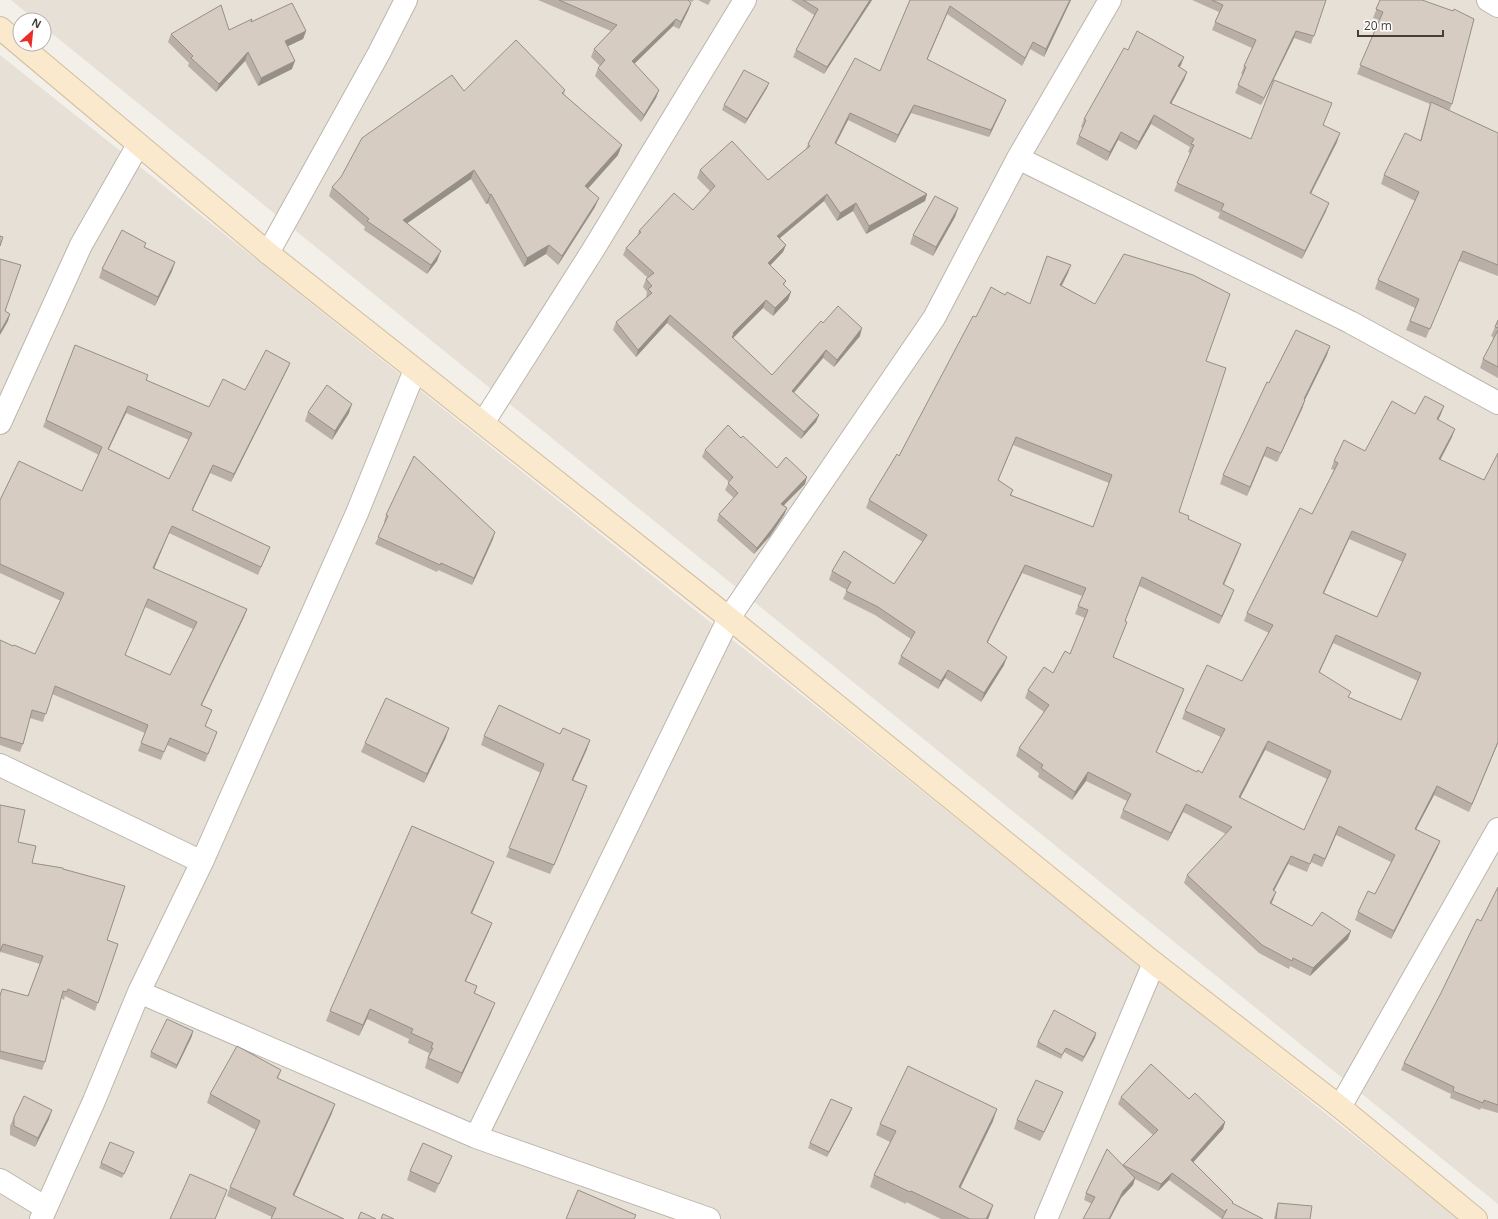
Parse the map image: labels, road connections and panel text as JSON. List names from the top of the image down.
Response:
{
  "scale_bar": "20 m",
  "north": "top right"
}
